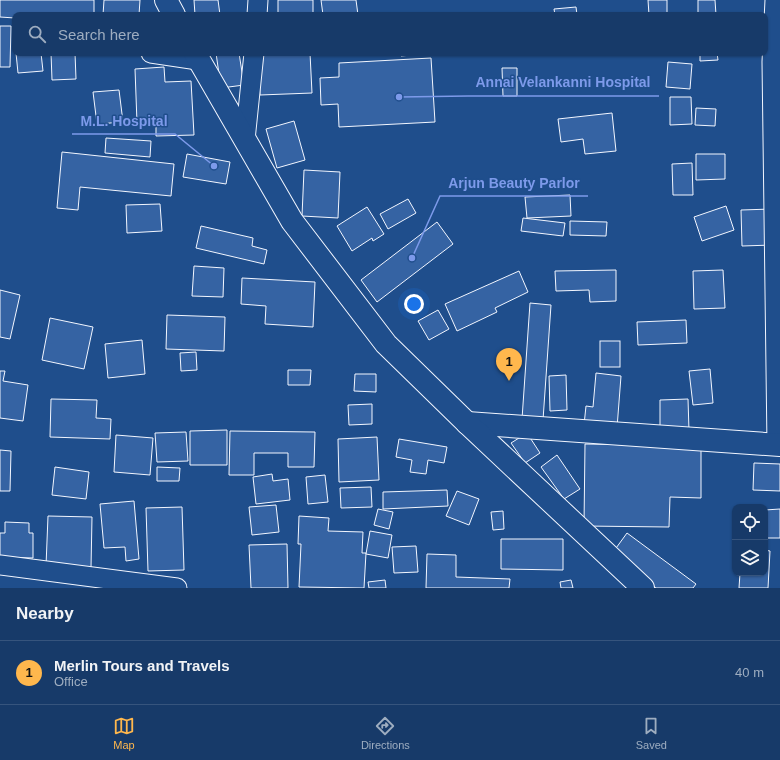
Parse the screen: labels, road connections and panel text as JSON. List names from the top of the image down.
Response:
{
  "places": ["Annai Velankanni Hospital", "M.L. Hospital", "Arjun Beauty Parlor"],
  "page": {
    "search": "Search here",
    "pins": "1",
    "heading": "Nearby",
    "list": [
      {
        "mark": "1",
        "name": "Merlin Tours and Travels",
        "note": "Office",
        "value": "40 m"
      }
    ],
    "nav": ["Map", "Directions", "Saved"]
  }
}
